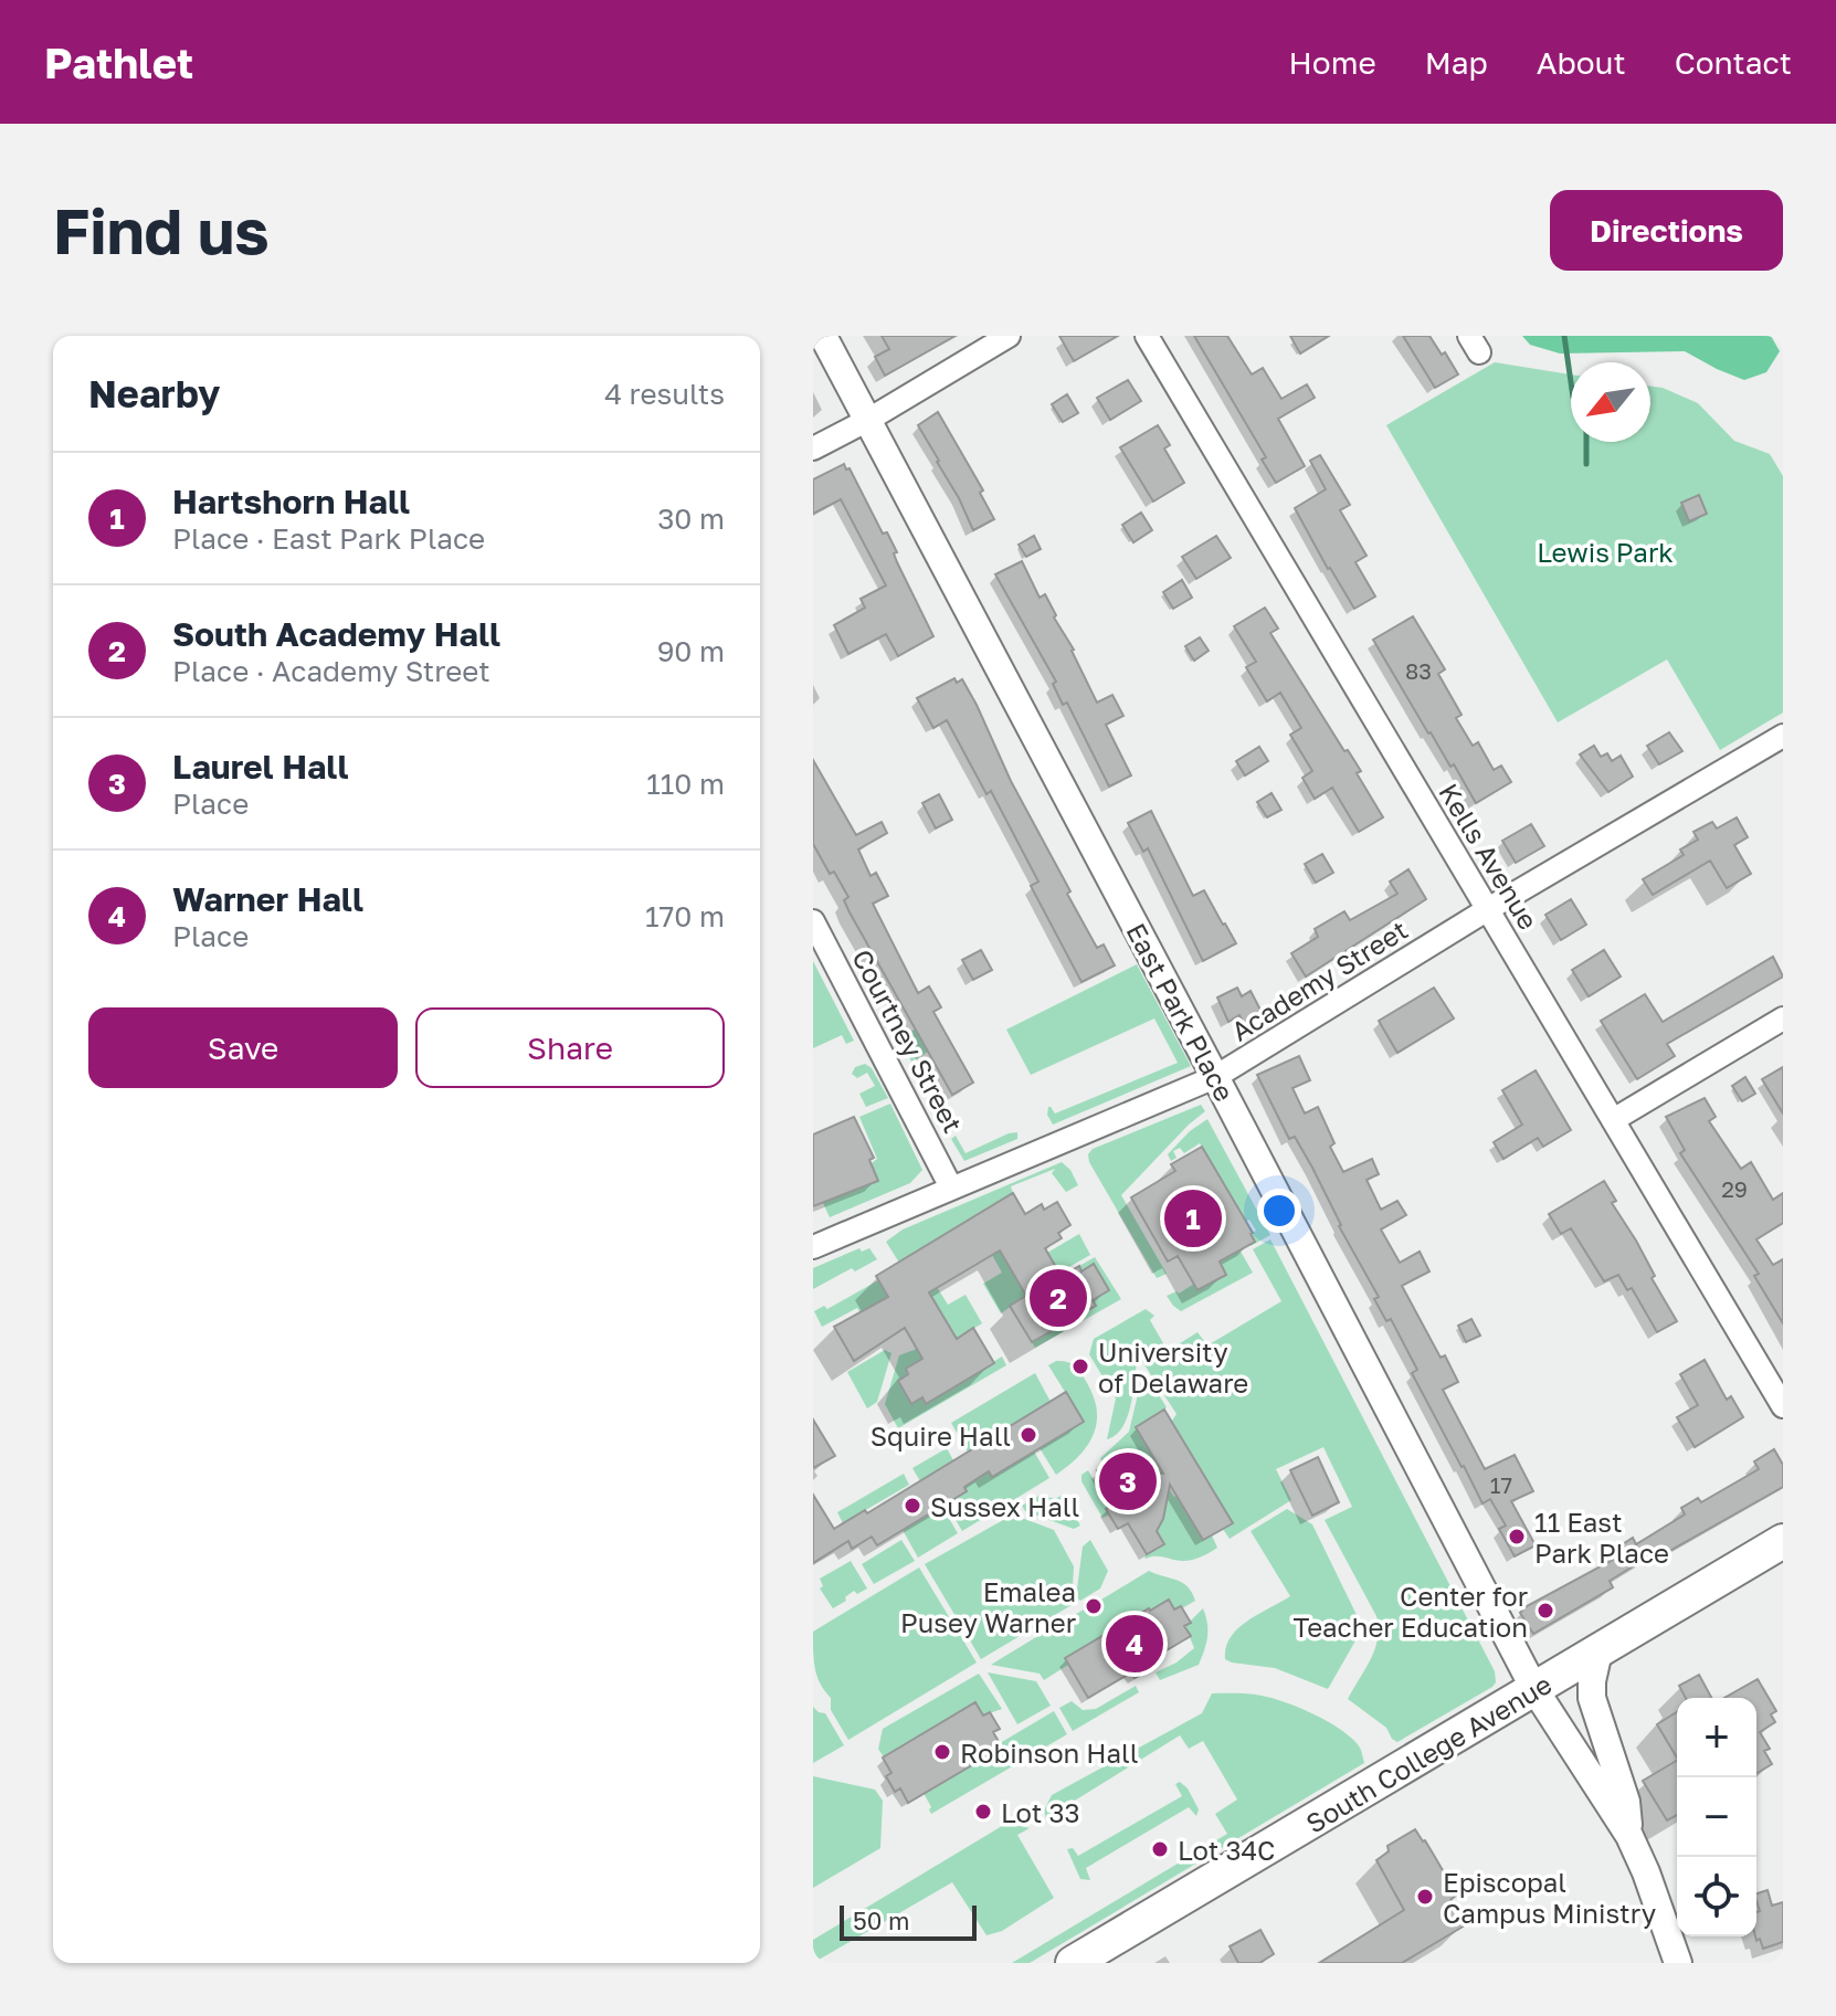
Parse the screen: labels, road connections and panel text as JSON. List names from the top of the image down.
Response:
{
  "streets": {
    "main road": ["South College Avenue"],
    "street": [
      "Kells Avenue",
      "Academy Street",
      "East Park Place",
      "Courtney Street"
    ]
  },
  "crossings": [
    ["Kells Avenue", "Academy Street"],
    ["Academy Street", "East Park Place"],
    ["Academy Street", "Courtney Street"],
    ["East Park Place", "South College Avenue"]
  ],
  "parks": ["Lewis Park"],
  "places": [
    "University of Delaware",
    "Squire Hall",
    "Sussex Hall",
    "11 East Park Place",
    "Emalea Pusey Warner",
    "Center for Teacher Education",
    "Robinson Hall",
    "Lot 33",
    "Lot 34C",
    "Episcopal Campus Ministry"
  ],
  "house_numbers": ["83", "29", "17"],
  "scale_bar": "50 m",
  "north": "bottom left",
  "page": {
    "header": "Pathlet",
    "nav": [
      "Home",
      "Map",
      "About",
      "Contact"
    ],
    "buttons": [
      "Directions",
      ["Save", "Share"]
    ],
    "title": "Find us",
    "heading": ["Nearby", "4 results"],
    "list": [
      {
        "mark": "1",
        "name": "Hartshorn Hall",
        "note": "Place · East Park Place",
        "value": "30 m"
      },
      {
        "mark": "2",
        "name": "South Academy Hall",
        "note": "Place · Academy Street",
        "value": "90 m"
      },
      {
        "mark": "3",
        "name": "Laurel Hall",
        "note": "Place",
        "value": "110 m"
      },
      {
        "mark": "4",
        "name": "Warner Hall",
        "note": "Place",
        "value": "170 m"
      }
    ],
    "pins": [
      "1",
      "2",
      "3",
      "4"
    ],
    "map_buttons": ["+", "−"],
    "scale": "50 m"
  }
}
